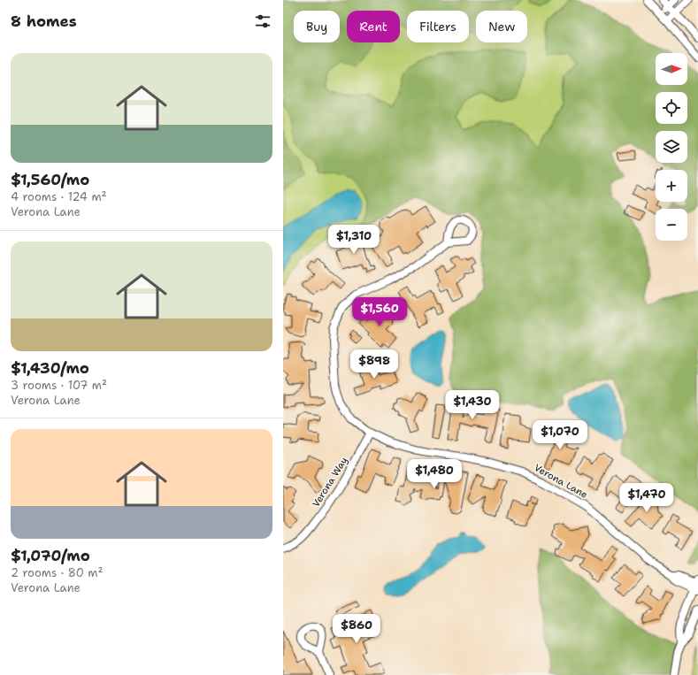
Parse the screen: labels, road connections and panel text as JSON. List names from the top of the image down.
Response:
{
  "streets": {
    "street": ["Verona Lane", "Verona Way"]
  },
  "crossings": [
    ["Verona Lane", "Verona Way"]
  ],
  "north": "right",
  "page": {
    "heading": "8 homes",
    "chip": [
      "Buy",
      "Rent",
      "Filters",
      "New"
    ],
    "list": [
      {
        "name": "$1,560/mo",
        "note": "4 rooms · 124 m² · Verona Lane"
      },
      {
        "name": "$1,430/mo",
        "note": "3 rooms · 107 m² · Verona Lane"
      },
      {
        "name": "$1,070/mo",
        "note": "2 rooms · 80 m² · Verona Lane"
      }
    ],
    "map_buttons": ["+", "−"],
    "price": [
      "$1,310",
      "$1,560",
      "$898",
      "$1,430",
      "$1,070",
      "$1,480",
      "$1,470",
      "$860"
    ]
  }
}
